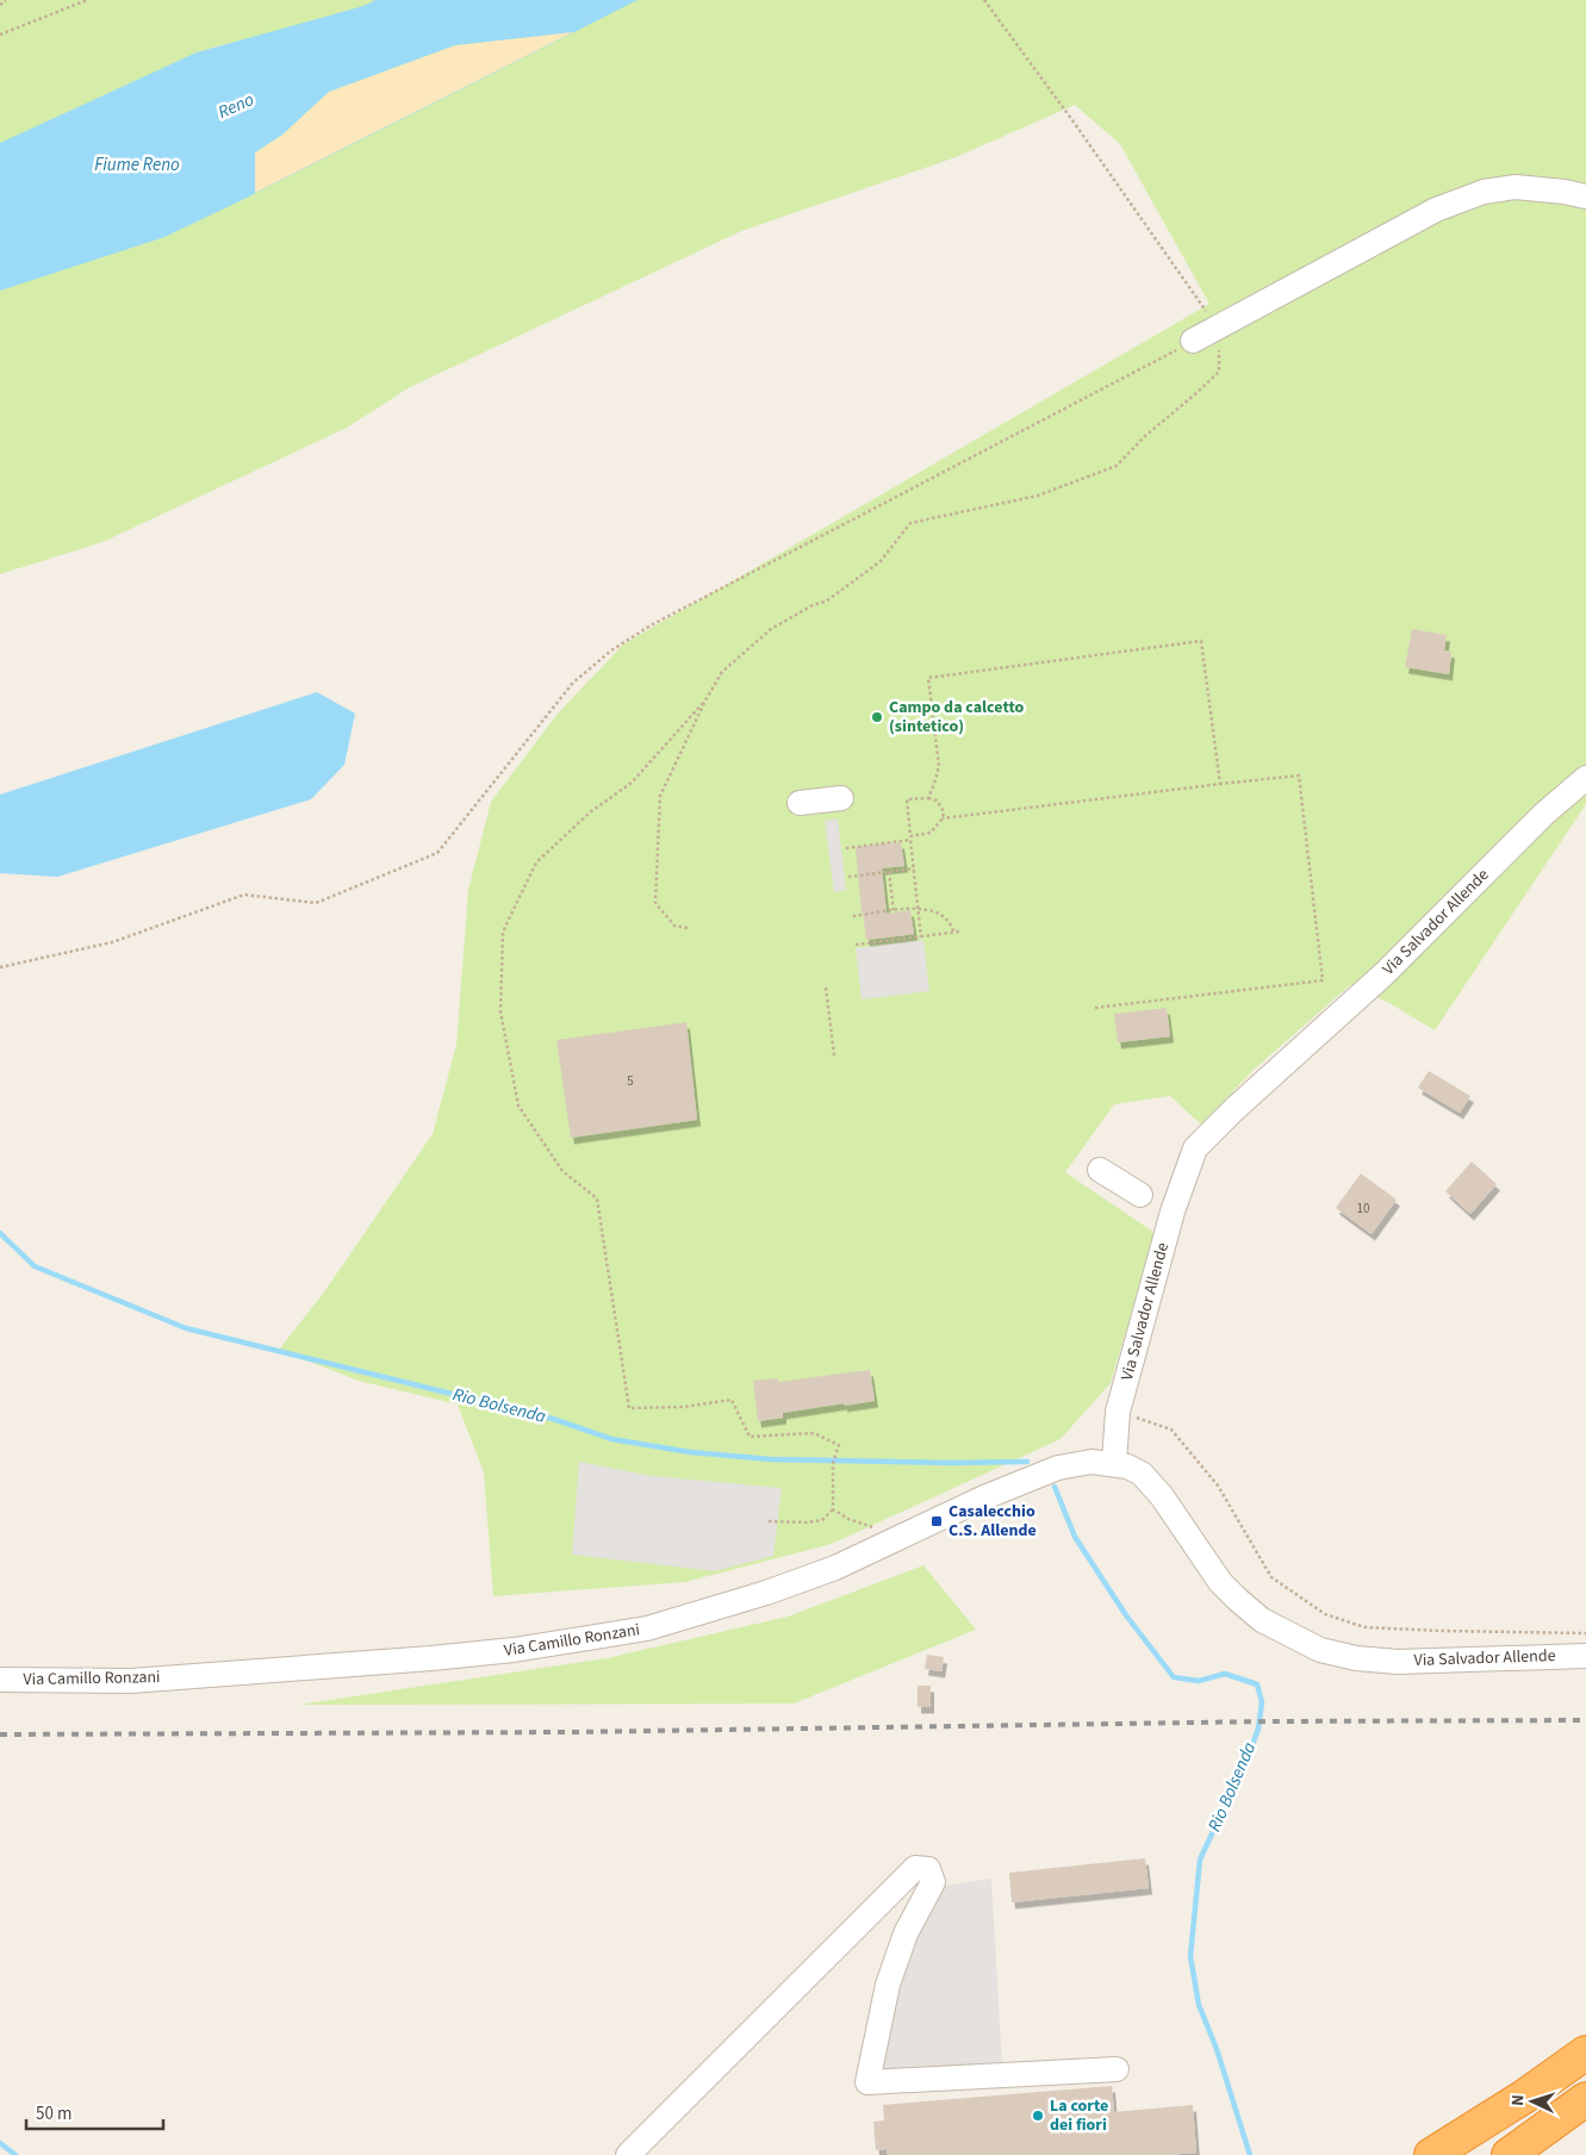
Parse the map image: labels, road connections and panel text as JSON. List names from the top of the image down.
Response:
{
  "streets": {
    "street": ["Via Salvador Allende", "Via Camillo Ronzani"]
  },
  "crossings": [
    ["Via Salvador Allende", "Via Camillo Ronzani"]
  ],
  "water": ["Reno", "Fiume Reno", "Rio Bolsenda"],
  "places": {
    "other": ["Campo da calcetto (sintetico)", "La corte dei fiori"],
    "transit": ["Casalecchio C.S. Allende"]
  },
  "house_numbers": ["5", "10"],
  "scale_bar": "50 m",
  "north": "left"
}
